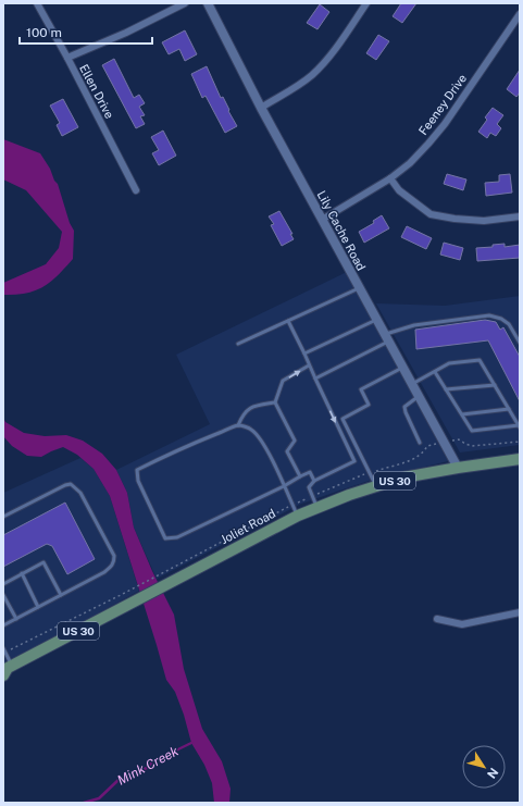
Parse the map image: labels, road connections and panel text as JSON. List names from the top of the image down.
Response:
{
  "streets": {
    "main road": ["US 30", "Joliet Road"],
    "street": ["Ellen Drive", "Feeney Drive", "Lily Cache Road"]
  },
  "crossings": [
    ["Feeney Drive", "Lily Cache Road"],
    ["Lily Cache Road", "Joliet Road"]
  ],
  "water": ["Mink Creek"],
  "scale_bar": "100 m",
  "north": "bottom right"
}
